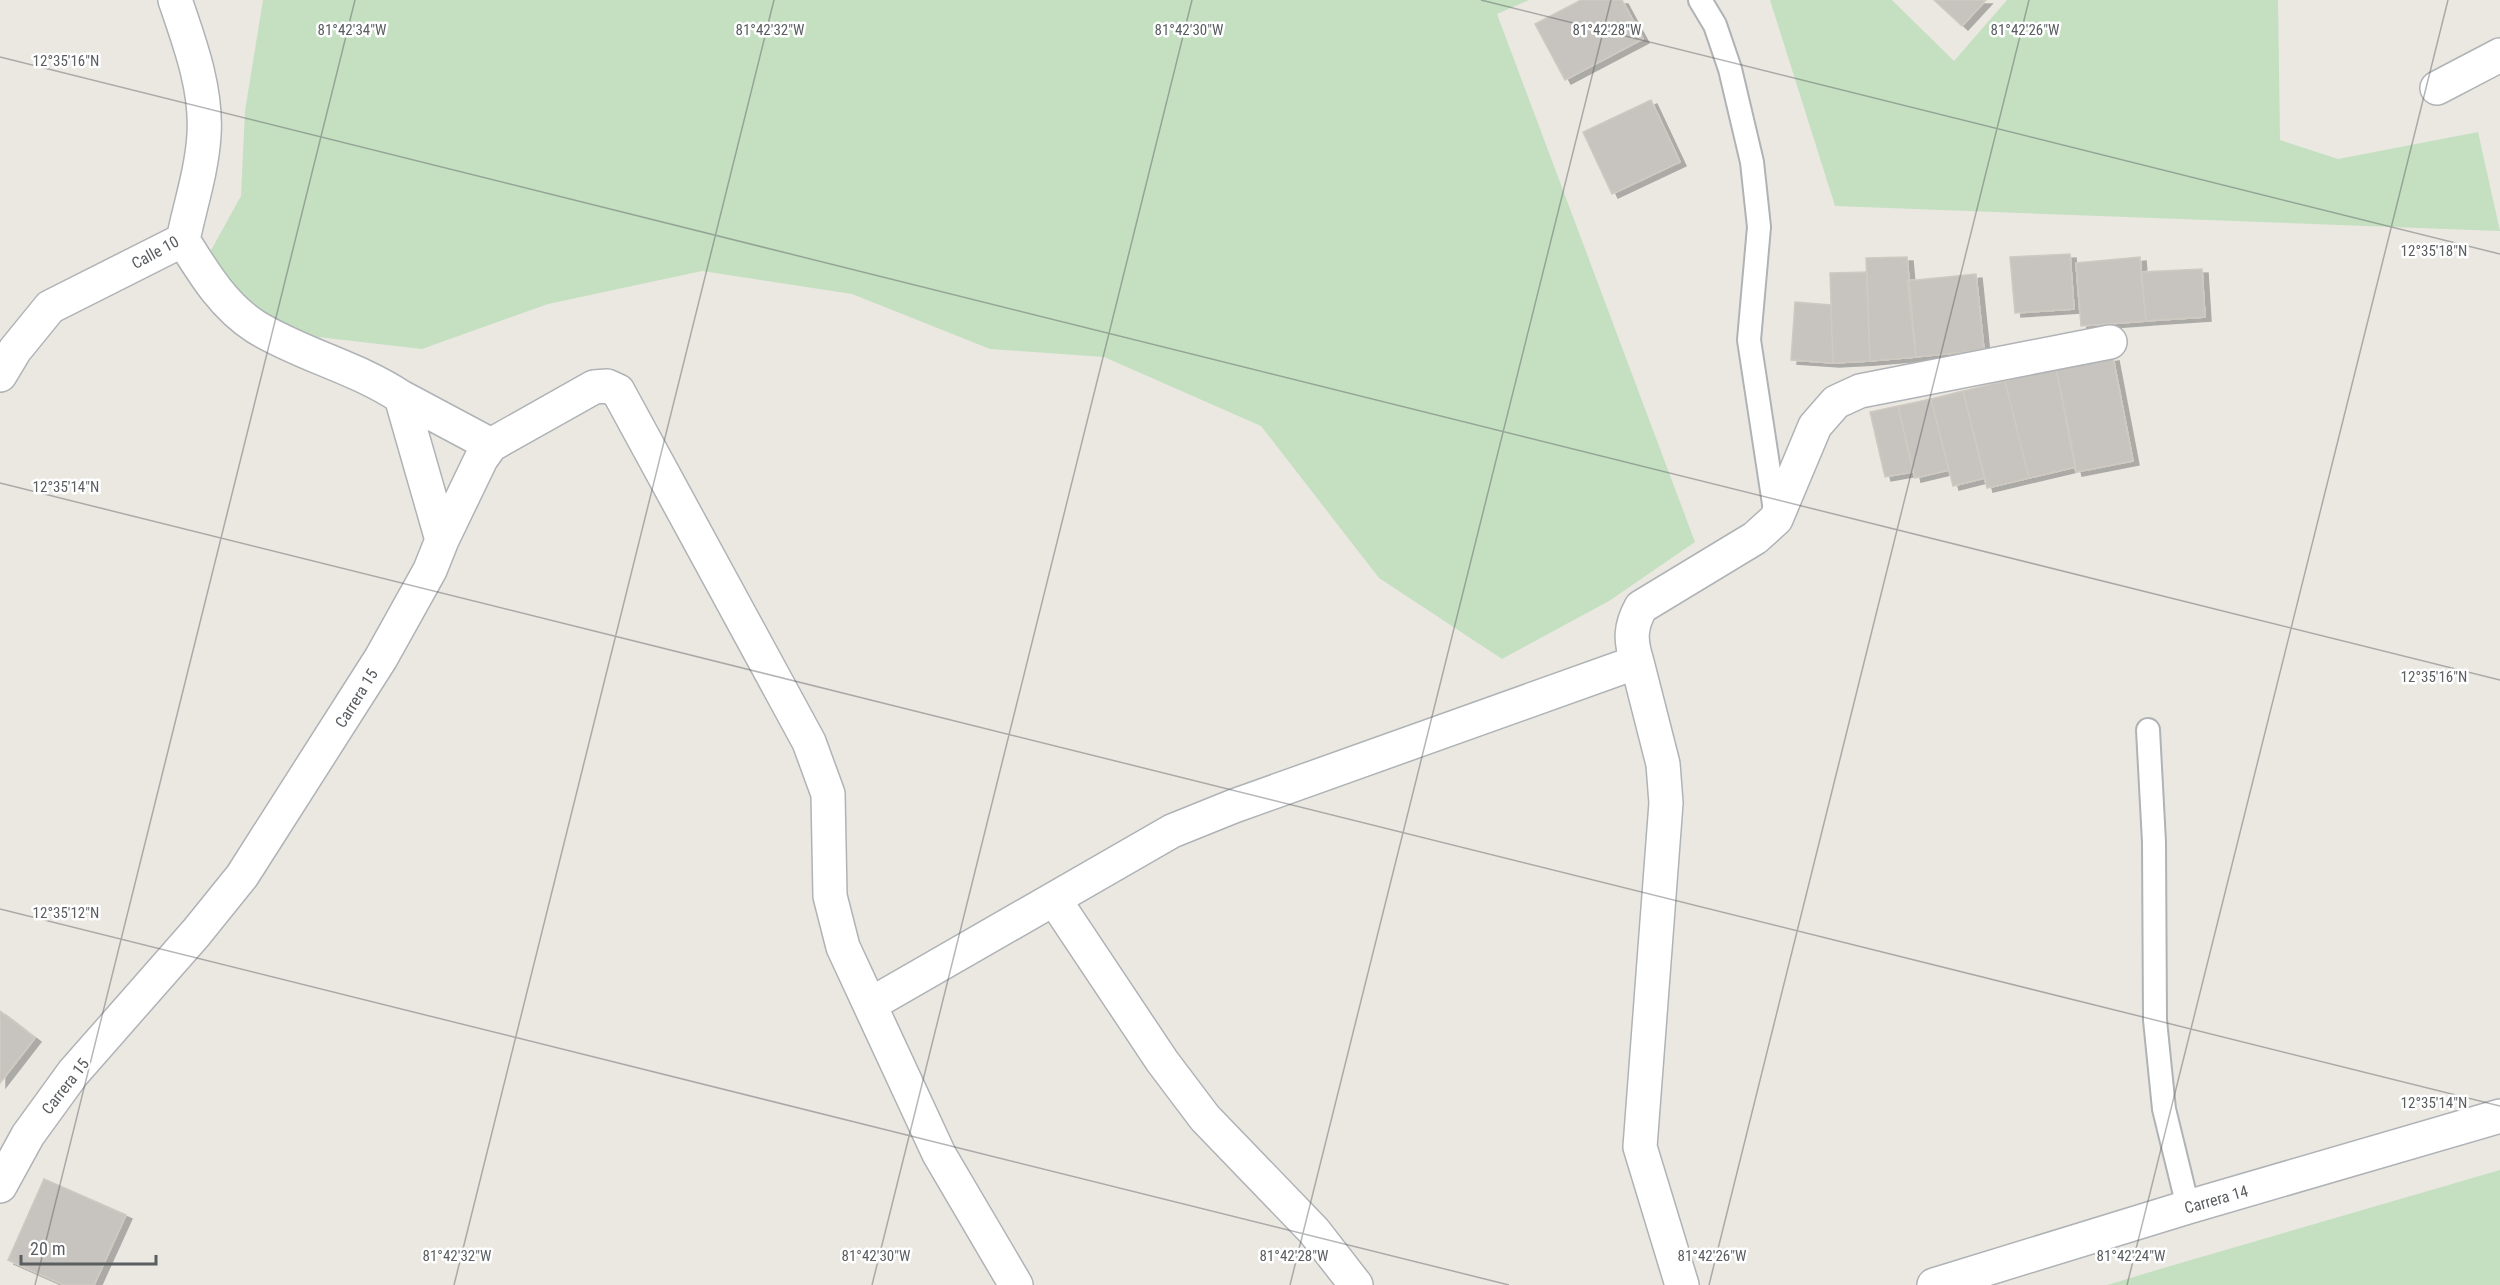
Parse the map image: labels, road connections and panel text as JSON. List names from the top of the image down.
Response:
{
  "streets": {
    "street": ["Calle 10", "Carrera 15", "Carrera 14"]
  },
  "scale_bar": "20 m",
  "coordinates": [
    "81°42'34\"W",
    "81°42'32\"W",
    "81°42'30\"W",
    "81°42'28\"W",
    "81°42'26\"W",
    "12°35'16\"N",
    "12°35'18\"N",
    "12°35'14\"N",
    "12°35'12\"N",
    "81°42'24\"W"
  ]
}
